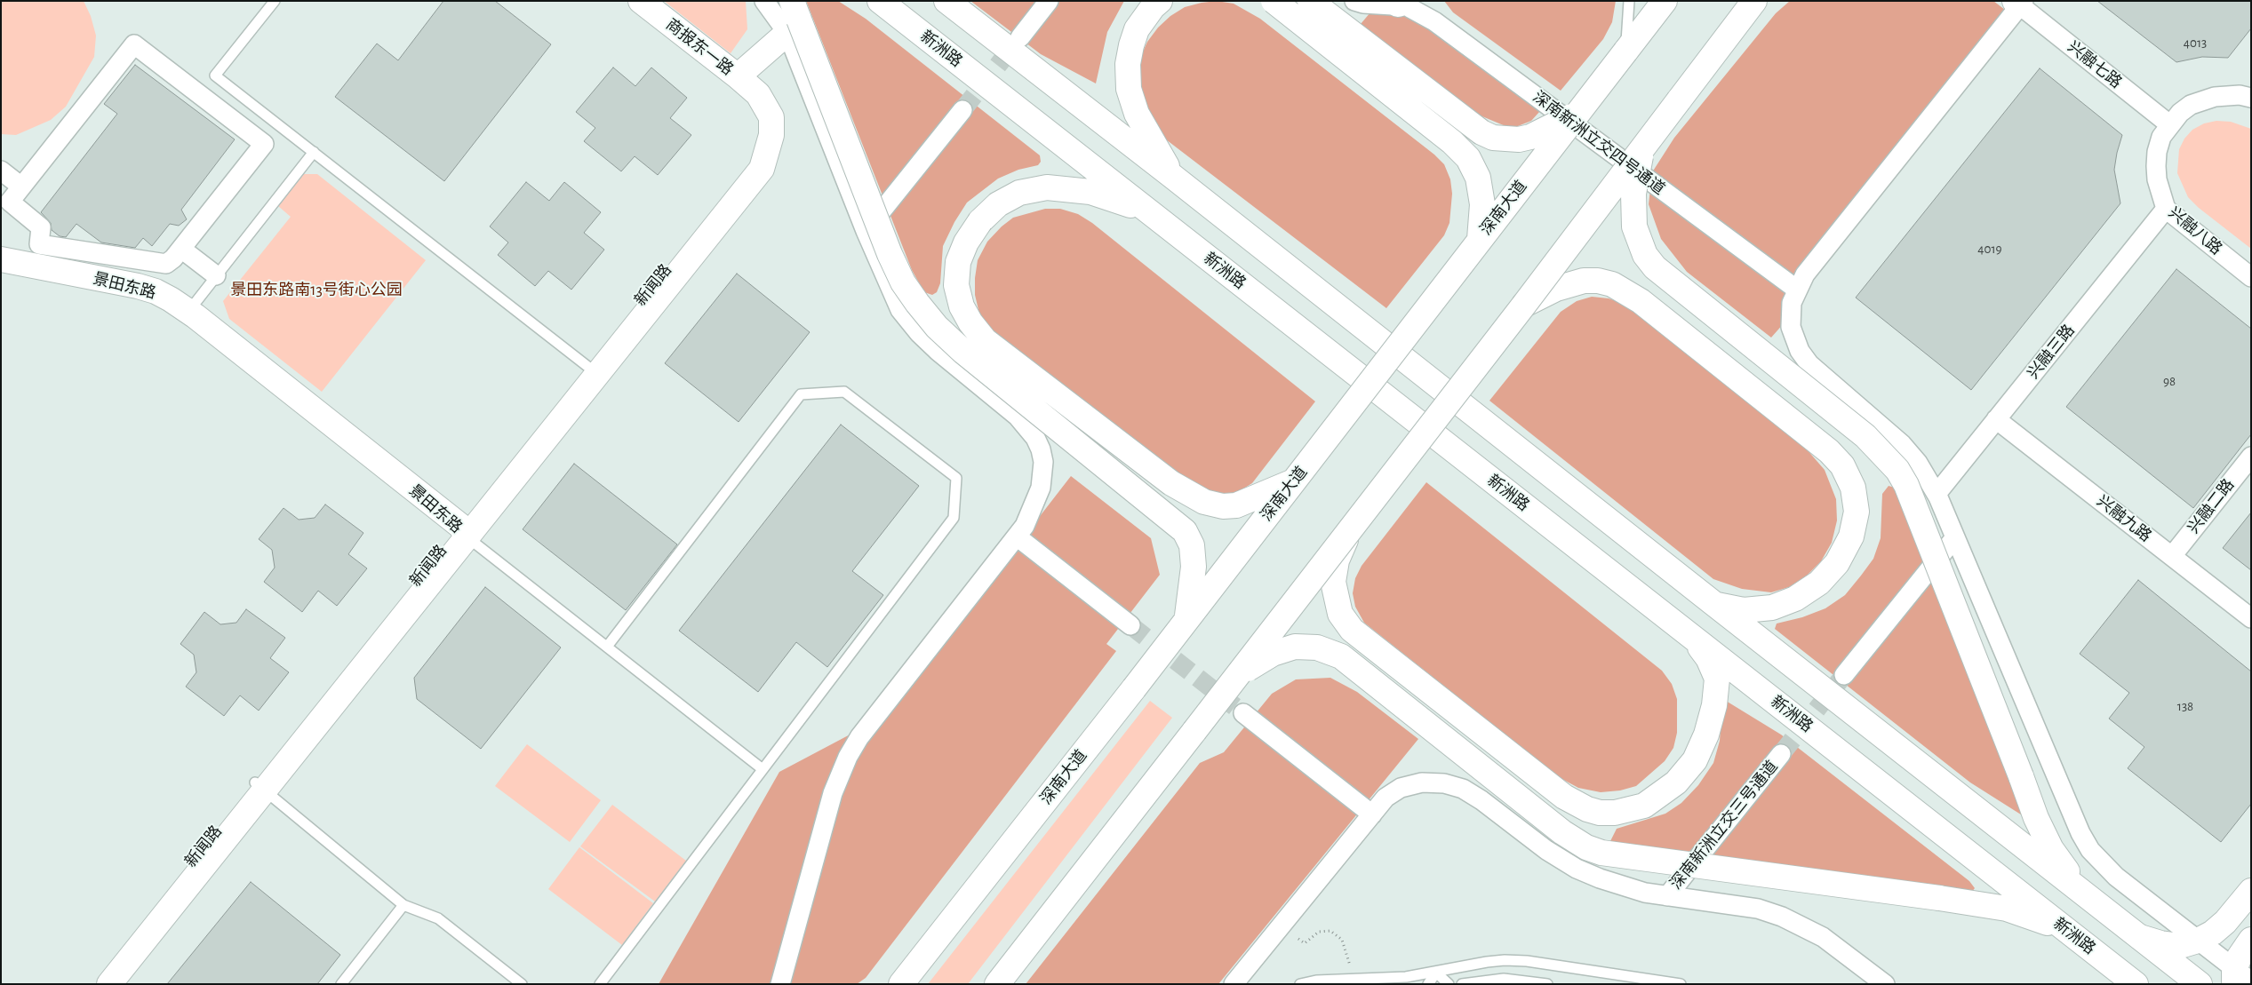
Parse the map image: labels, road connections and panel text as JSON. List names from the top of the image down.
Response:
{
  "streets": {
    "main road": [
      "商报东一路",
      "新洲路",
      "深南大道",
      "新闻路",
      "景田东路"
    ],
    "street": [
      "兴融七路",
      "深南新洲立交四号通道",
      "兴融八路",
      "兴融三路",
      "兴融二路",
      "兴融九路",
      "深南新洲立交三号通道"
    ]
  },
  "crossings": [
    ["商报东一路", "新闻路"],
    ["兴融七路", "兴融八路"],
    ["兴融八路", "兴融三路"],
    ["新闻路", "景田东路"],
    ["兴融三路", "兴融九路"],
    ["兴融二路", "兴融九路"]
  ],
  "parks": ["景田东路南13号街心公园"],
  "house_numbers": [
    "4013",
    "4019",
    "98",
    "138"
  ]
}
